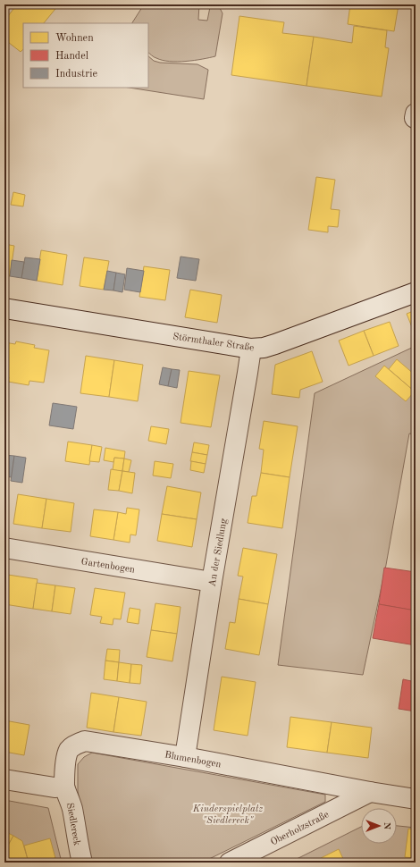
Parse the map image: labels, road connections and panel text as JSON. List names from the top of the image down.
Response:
{
  "streets": {
    "street": [
      "Störmthaler Straße",
      "An der Siedlung",
      "Gartenbogen",
      "Blumenbogen",
      "Siedlereck",
      "Oberholzstraße"
    ]
  },
  "crossings": [
    ["Störmthaler Straße", "An der Siedlung"],
    ["An der Siedlung", "Gartenbogen"],
    ["An der Siedlung", "Blumenbogen"],
    ["Blumenbogen", "Siedlereck"],
    ["Blumenbogen", "Oberholzstraße"]
  ],
  "parks": ["Kinderspielplatz \"Siedlereck\""],
  "legend": ["Wohnen", "Handel", "Industrie"],
  "north": "right"
}
